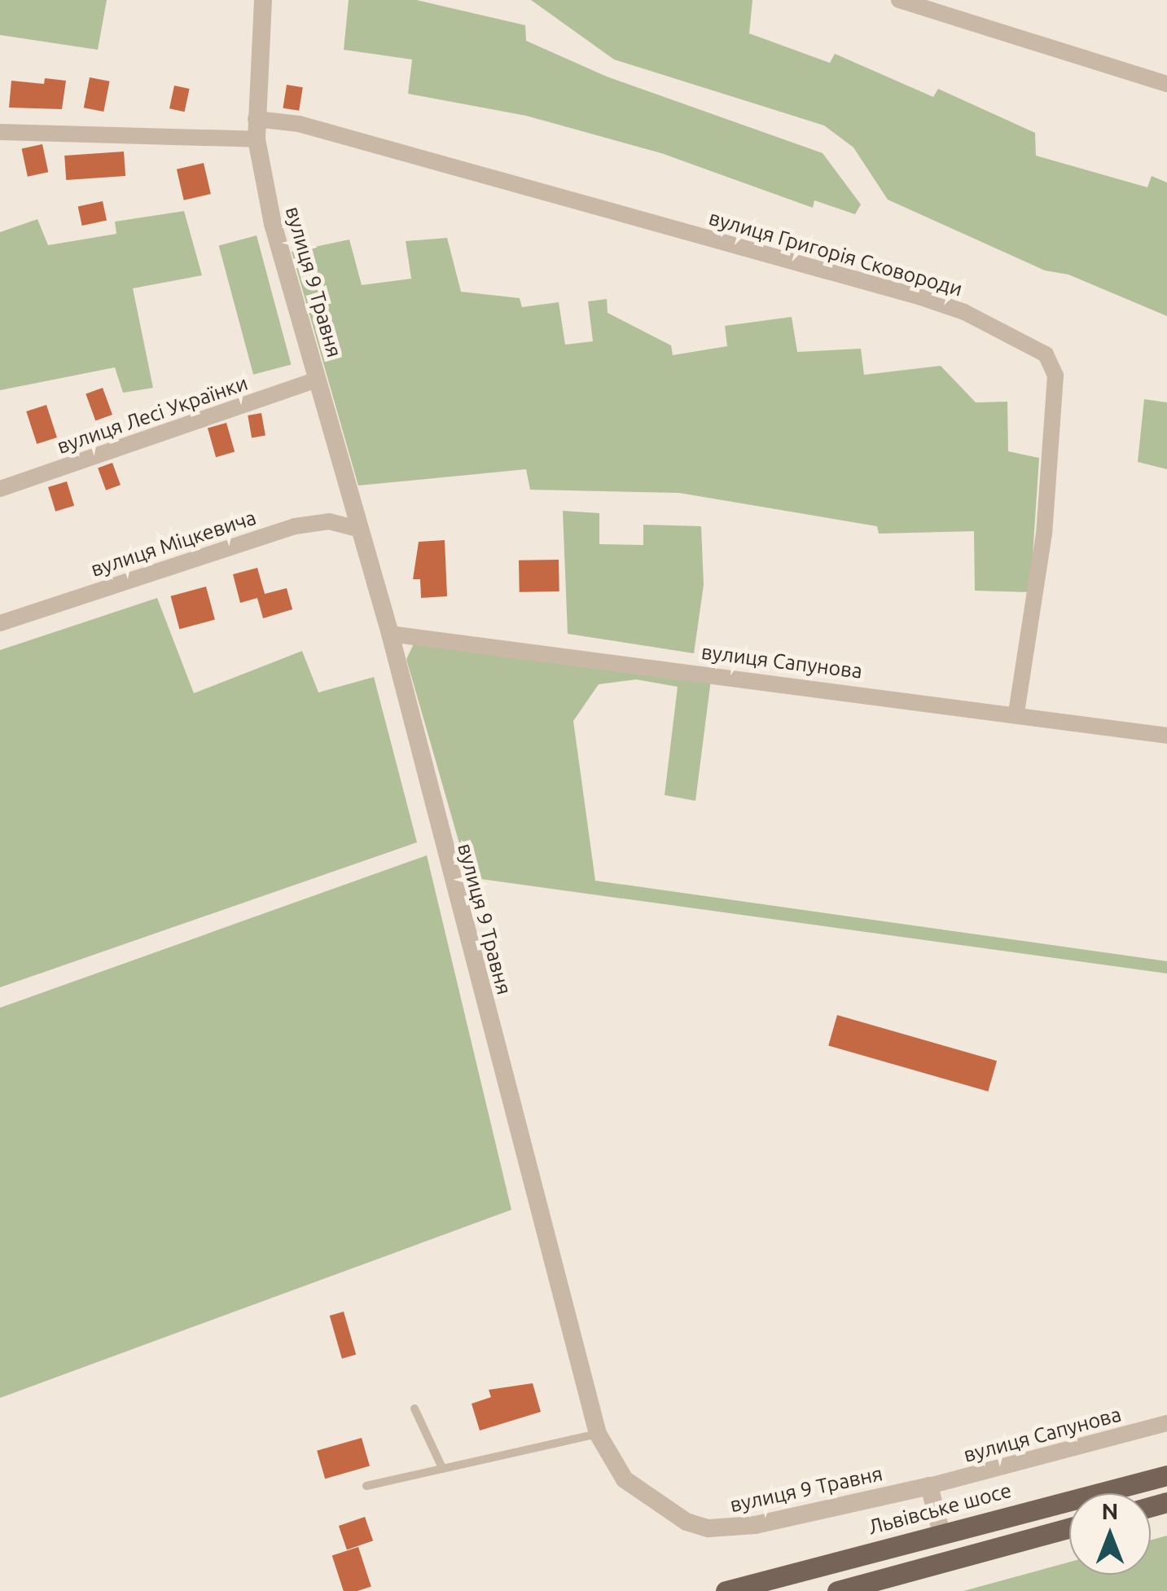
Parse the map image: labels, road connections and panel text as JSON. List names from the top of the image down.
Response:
{
  "streets": {
    "main road": ["Львівське шосе"],
    "street": [
      "вулиця Григорія Сковороди",
      "вулиця 9 Травня",
      "вулиця Лесі Українки",
      "вулиця Міцкевича",
      "вулиця Сапунова"
    ]
  },
  "crossings": [
    ["вулиця Григорія Сковороди", "вулиця 9 Травня"],
    ["вулиця Григорія Сковороди", "вулиця Сапунова"],
    ["вулиця 9 Травня", "вулиця Лесі Українки"],
    ["вулиця 9 Травня", "вулиця Міцкевича"],
    ["вулиця 9 Травня", "вулиця Сапунова"]
  ],
  "north": "top"
}
